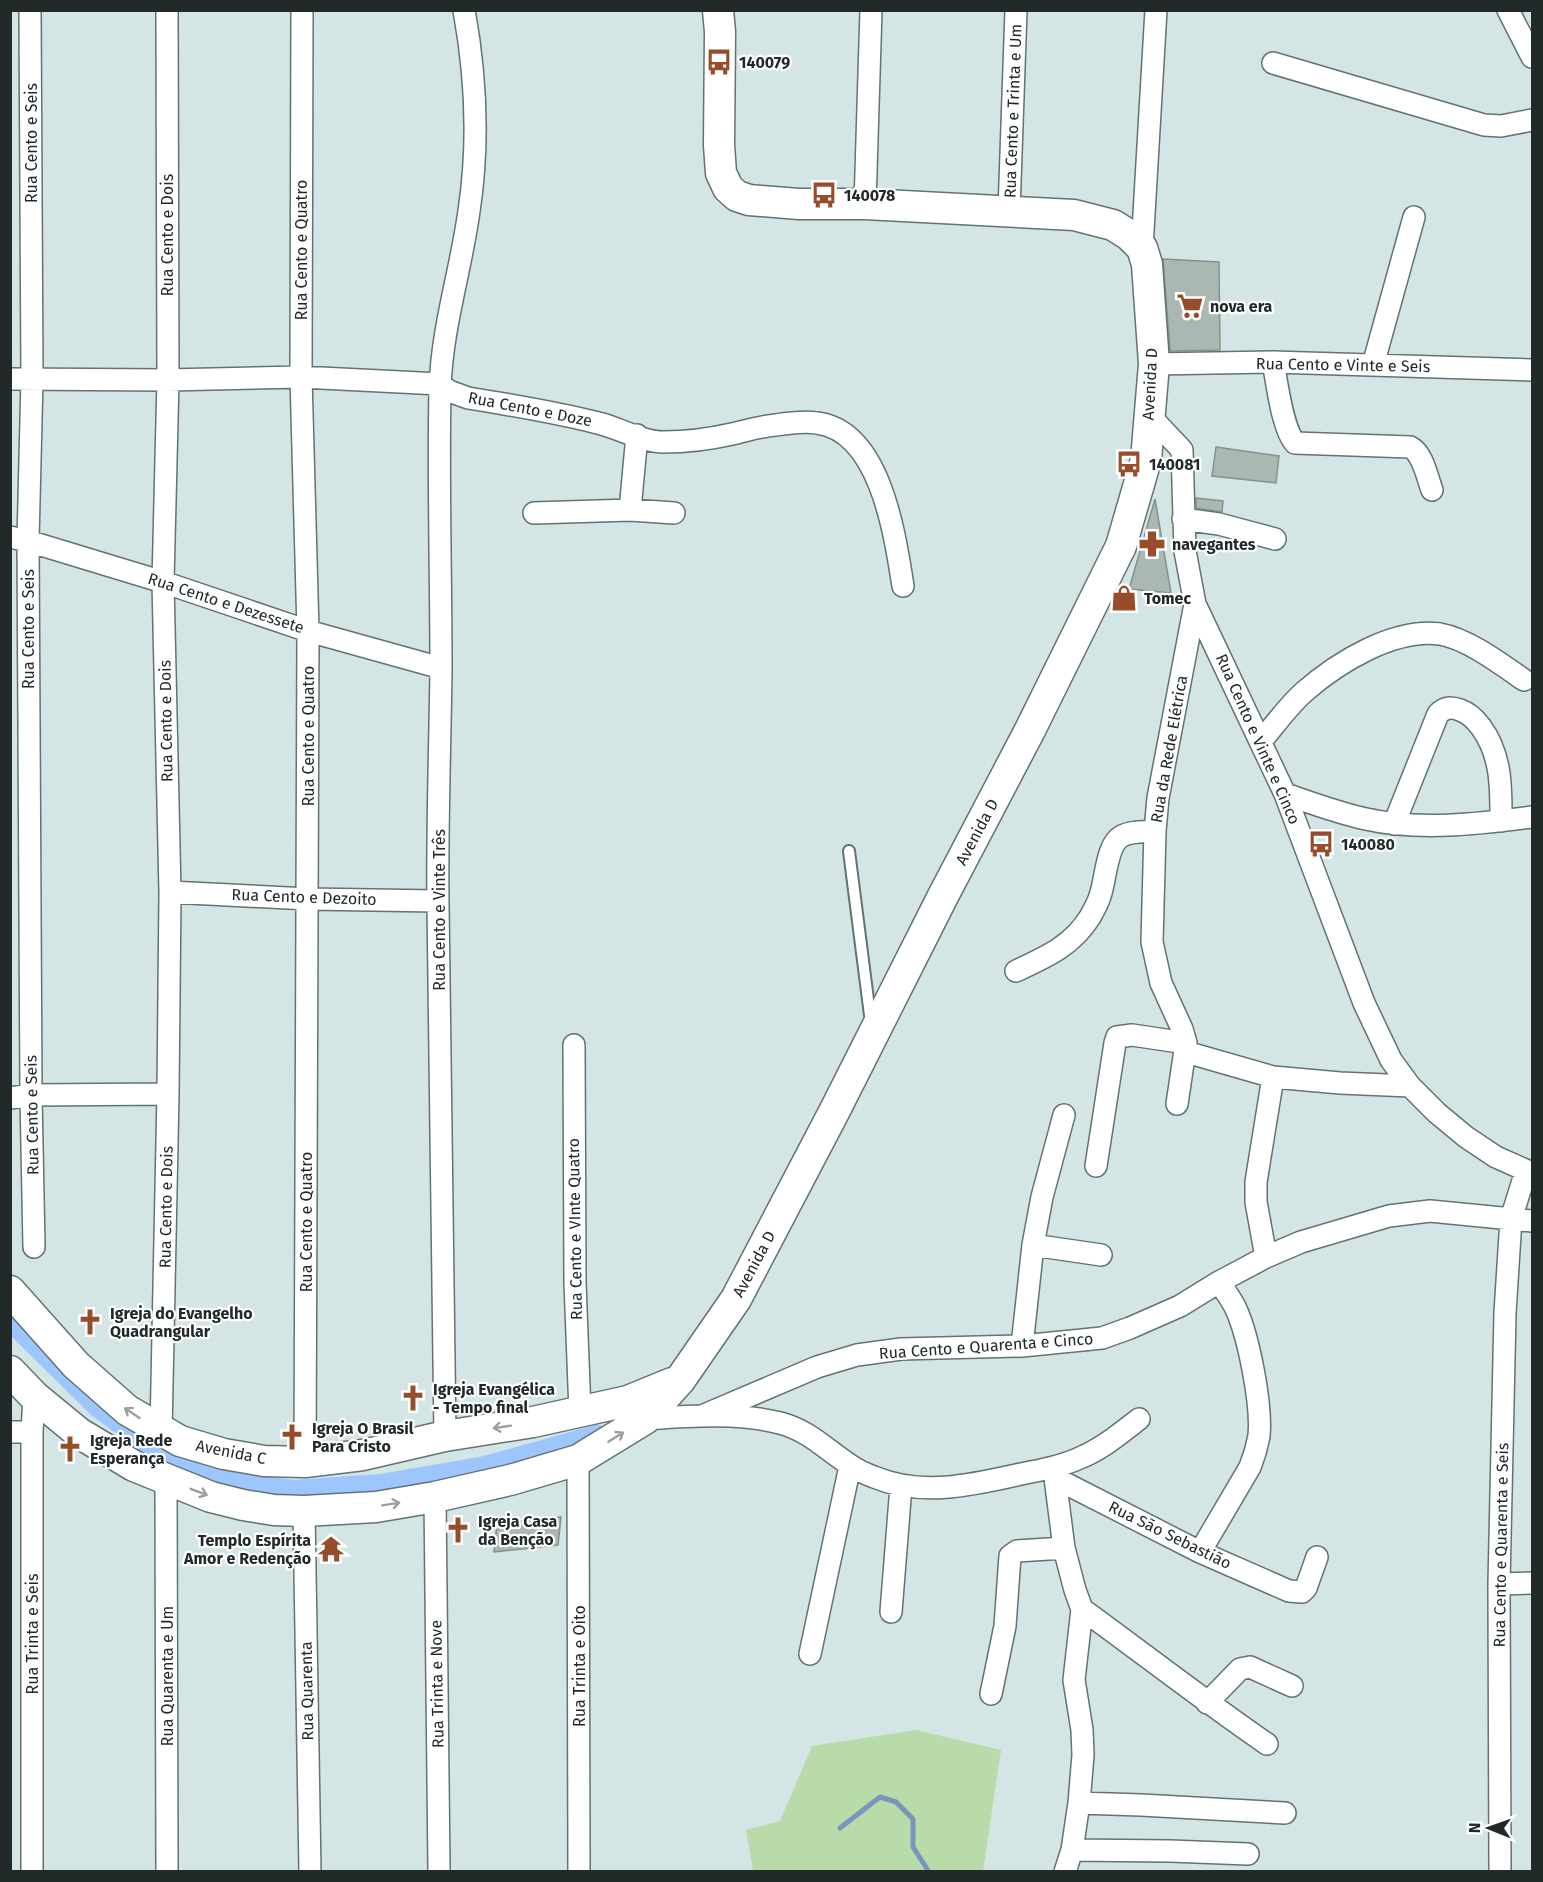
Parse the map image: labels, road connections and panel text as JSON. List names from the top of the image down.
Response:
{
  "streets": {
    "main road": ["Avenida D", "Avenida C"],
    "street": [
      "Rua Cento e Trinta e Um",
      "Rua Cento e Seis",
      "Rua Cento e Dois",
      "Rua Cento e Quatro",
      "Rua Cento e Vinte e Seis",
      "Rua Cento e Doze",
      "Rua Cento e Dezessete",
      "Rua Cento e Vinte e Cinco",
      "Rua da Rede Elétrica",
      "Rua Cento e Dezoito",
      "Rua Cento e Vinte Três",
      "Rua Cento e VInte Quatro",
      "Rua Cento e Quarenta e Cinco",
      "Rua São Sebastião",
      "Rua Cento e Quarenta e Seis",
      "Rua Trinta e Seis",
      "Rua Trinta e Oito",
      "Rua Quarenta e Um",
      "Rua Trinta e Nove",
      "Rua Quarenta"
    ]
  },
  "crossings": [
    ["Rua Cento e Seis", "Rua Cento e Doze"],
    ["Rua Cento e Seis", "Rua Cento e Dezessete"],
    ["Rua Cento e Dois", "Rua Cento e Doze"],
    ["Rua Cento e Dois", "Rua Cento e Dezessete"],
    ["Rua Cento e Dois", "Rua Cento e Dezoito"],
    ["Rua Cento e Dois", "Avenida C"],
    ["Rua Cento e Quatro", "Rua Cento e Doze"],
    ["Rua Cento e Quatro", "Rua Cento e Dezessete"],
    ["Rua Cento e Quatro", "Rua Cento e Dezoito"],
    ["Rua Cento e Quatro", "Avenida C"],
    ["Rua Cento e Vinte e Seis", "Avenida D"],
    ["Avenida D", "Rua Cento e Vinte e Cinco"],
    ["Avenida D", "Avenida C"],
    ["Avenida D", "Rua Trinta e Seis"],
    ["Avenida D", "Rua Trinta e Oito"],
    ["Avenida D", "Rua Quarenta e Um"],
    ["Avenida D", "Rua Trinta e Nove"],
    ["Avenida D", "Rua Quarenta"],
    ["Rua Cento e Doze", "Rua Cento e Vinte Três"],
    ["Rua Cento e Dezessete", "Rua Cento e Vinte Três"],
    ["Rua Cento e Vinte e Cinco", "Rua da Rede Elétrica"],
    ["Rua Cento e Vinte e Cinco", "Rua Cento e Quarenta e Seis"],
    ["Rua Cento e Dezoito", "Rua Cento e Vinte Três"],
    ["Rua Cento e Vinte Três", "Avenida C"],
    ["Rua Cento e VInte Quatro", "Avenida C"],
    ["Rua Cento e Quarenta e Cinco", "Rua Cento e Quarenta e Seis"]
  ],
  "one_way": ["Avenida C"],
  "places": {
    "bus stop": [
      "140079",
      "140078",
      "140081",
      "140080"
    ],
    "supermarket": ["nova era"],
    "pharmacy": ["navegantes"],
    "shop": ["Tomec"],
    "church": [
      "Igreja do Evangelho Quadrangular",
      "Igreja Evangélica - Tempo final",
      "Igreja O Brasil Para Cristo",
      "Igreja Rede Esperança",
      "Igreja Casa da Benção"
    ],
    "temple": ["Templo Espírita Amor e Redenção"]
  },
  "north": "left"
}
